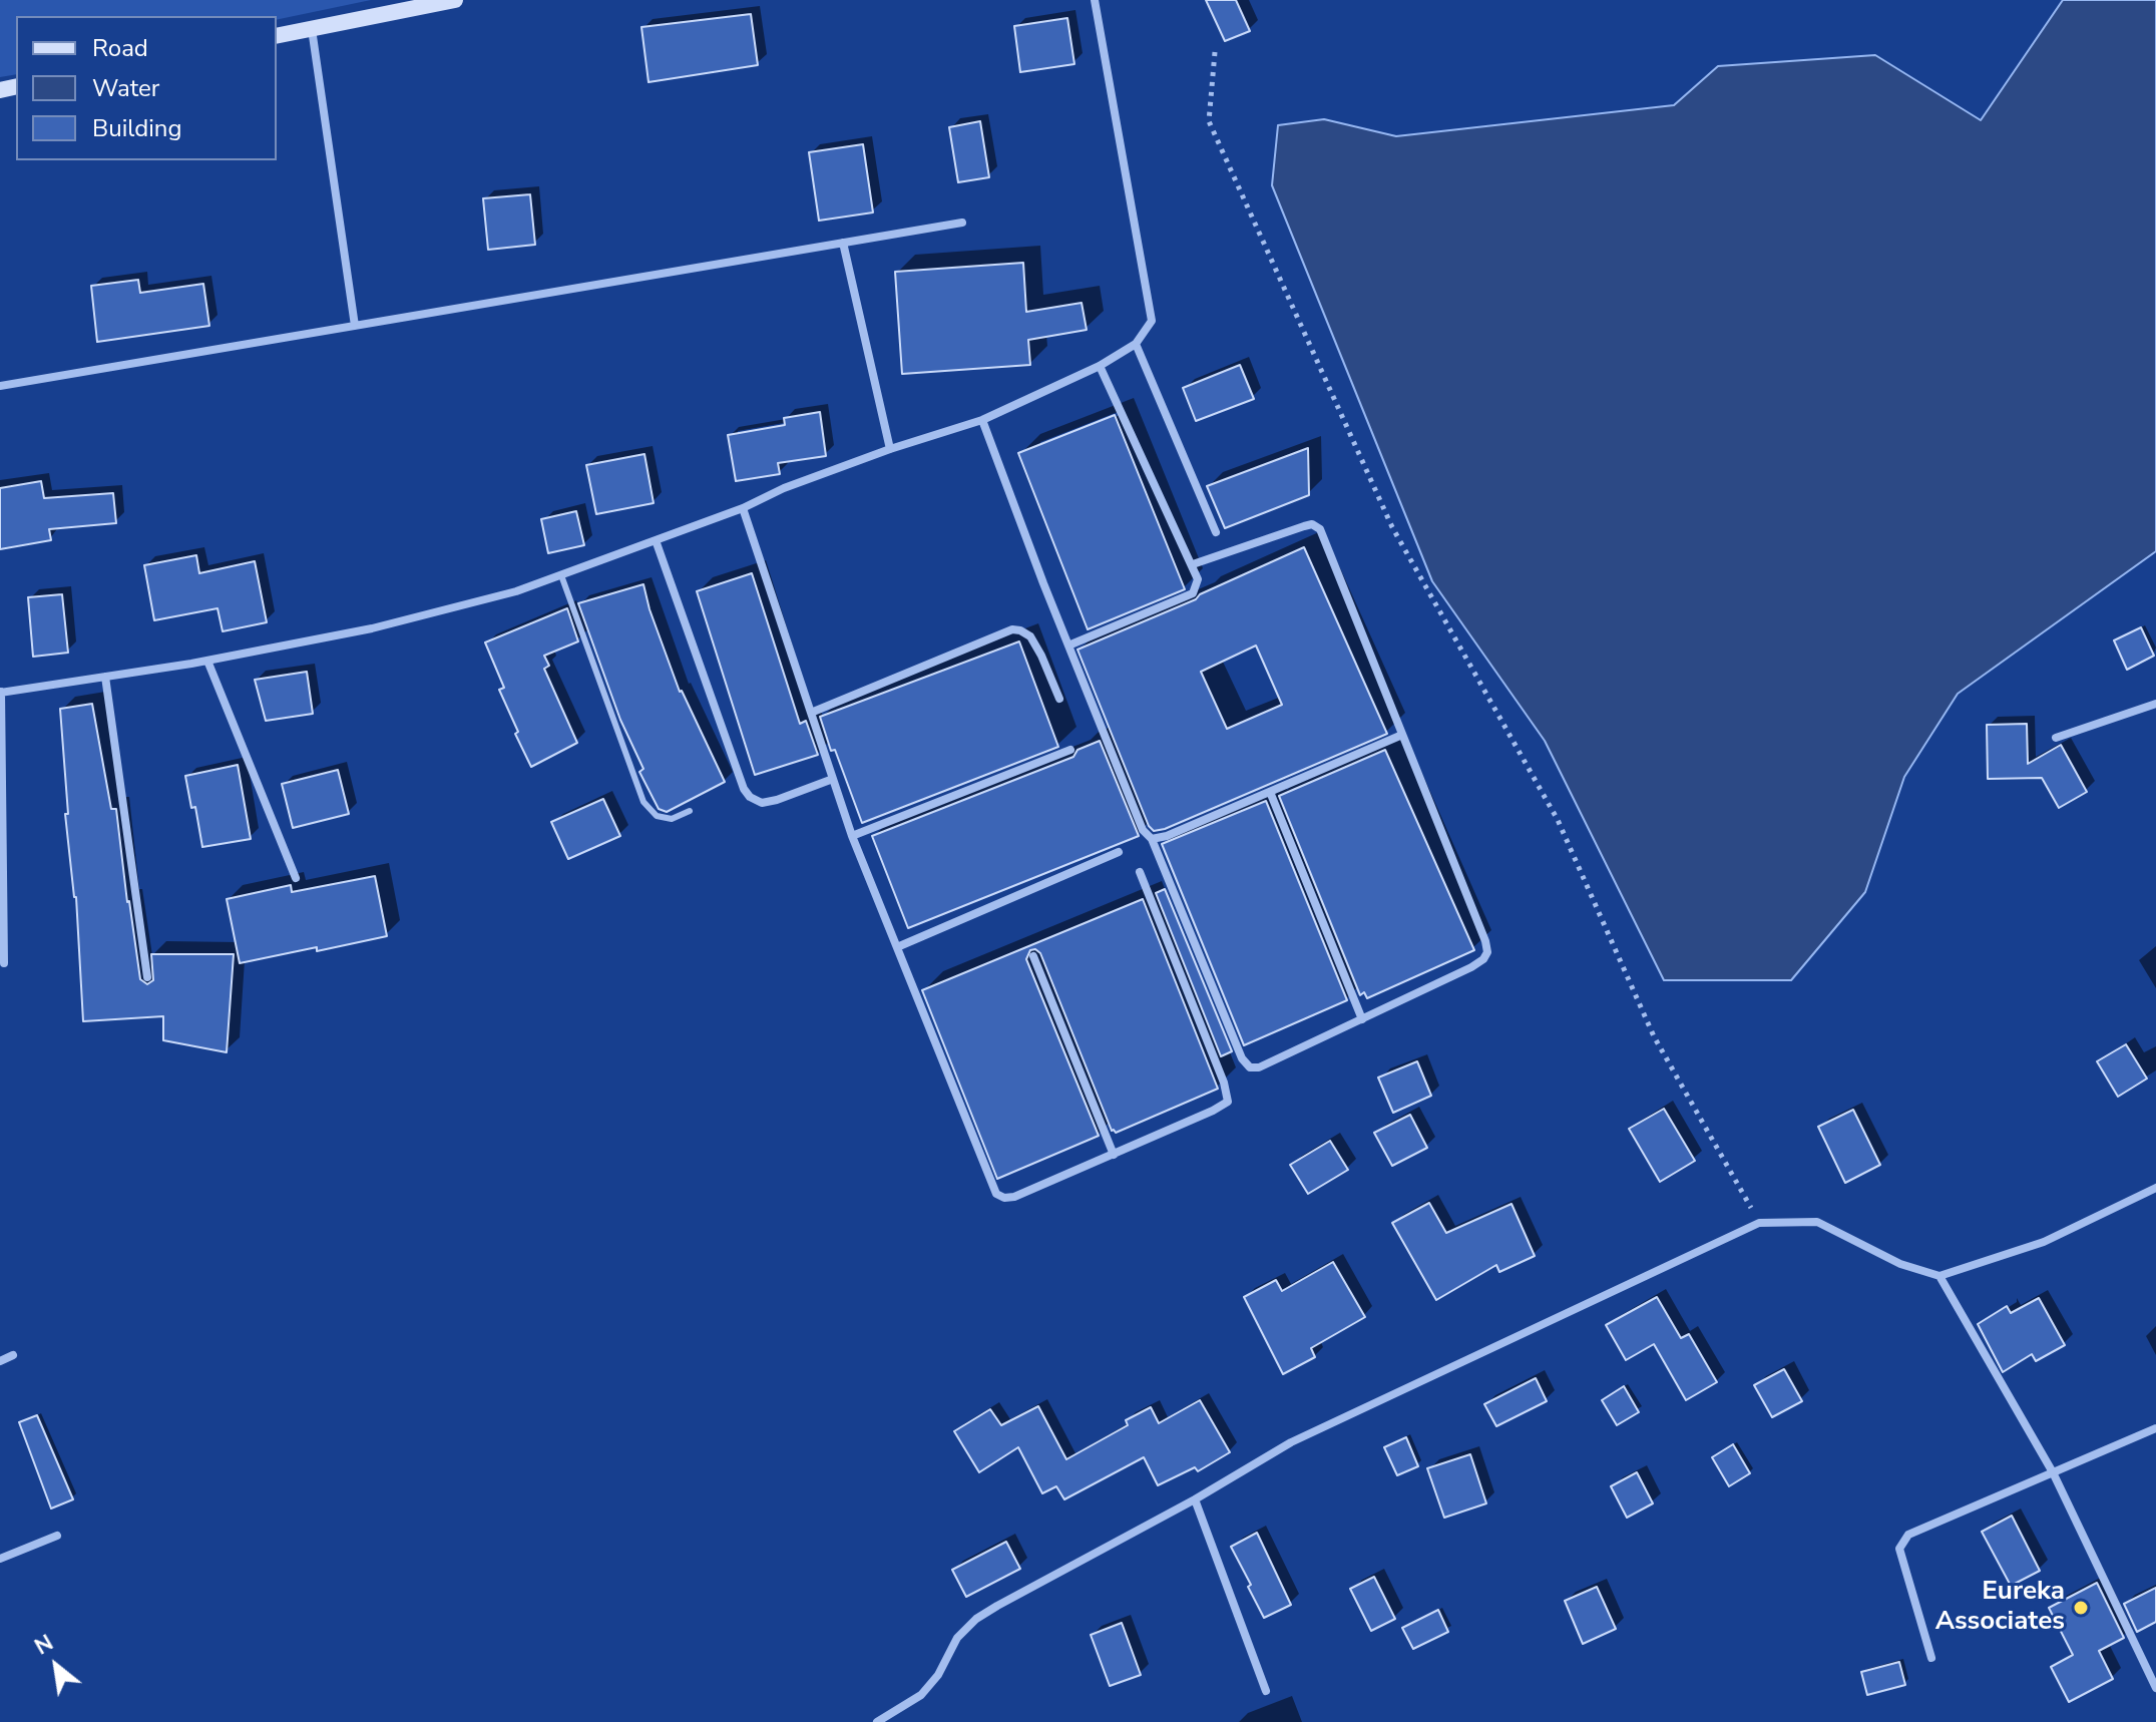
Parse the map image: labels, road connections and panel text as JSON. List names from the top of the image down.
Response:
{
  "places": ["Eureka Associates"],
  "legend": ["Road", "Water", "Building"],
  "north": "top left"
}
